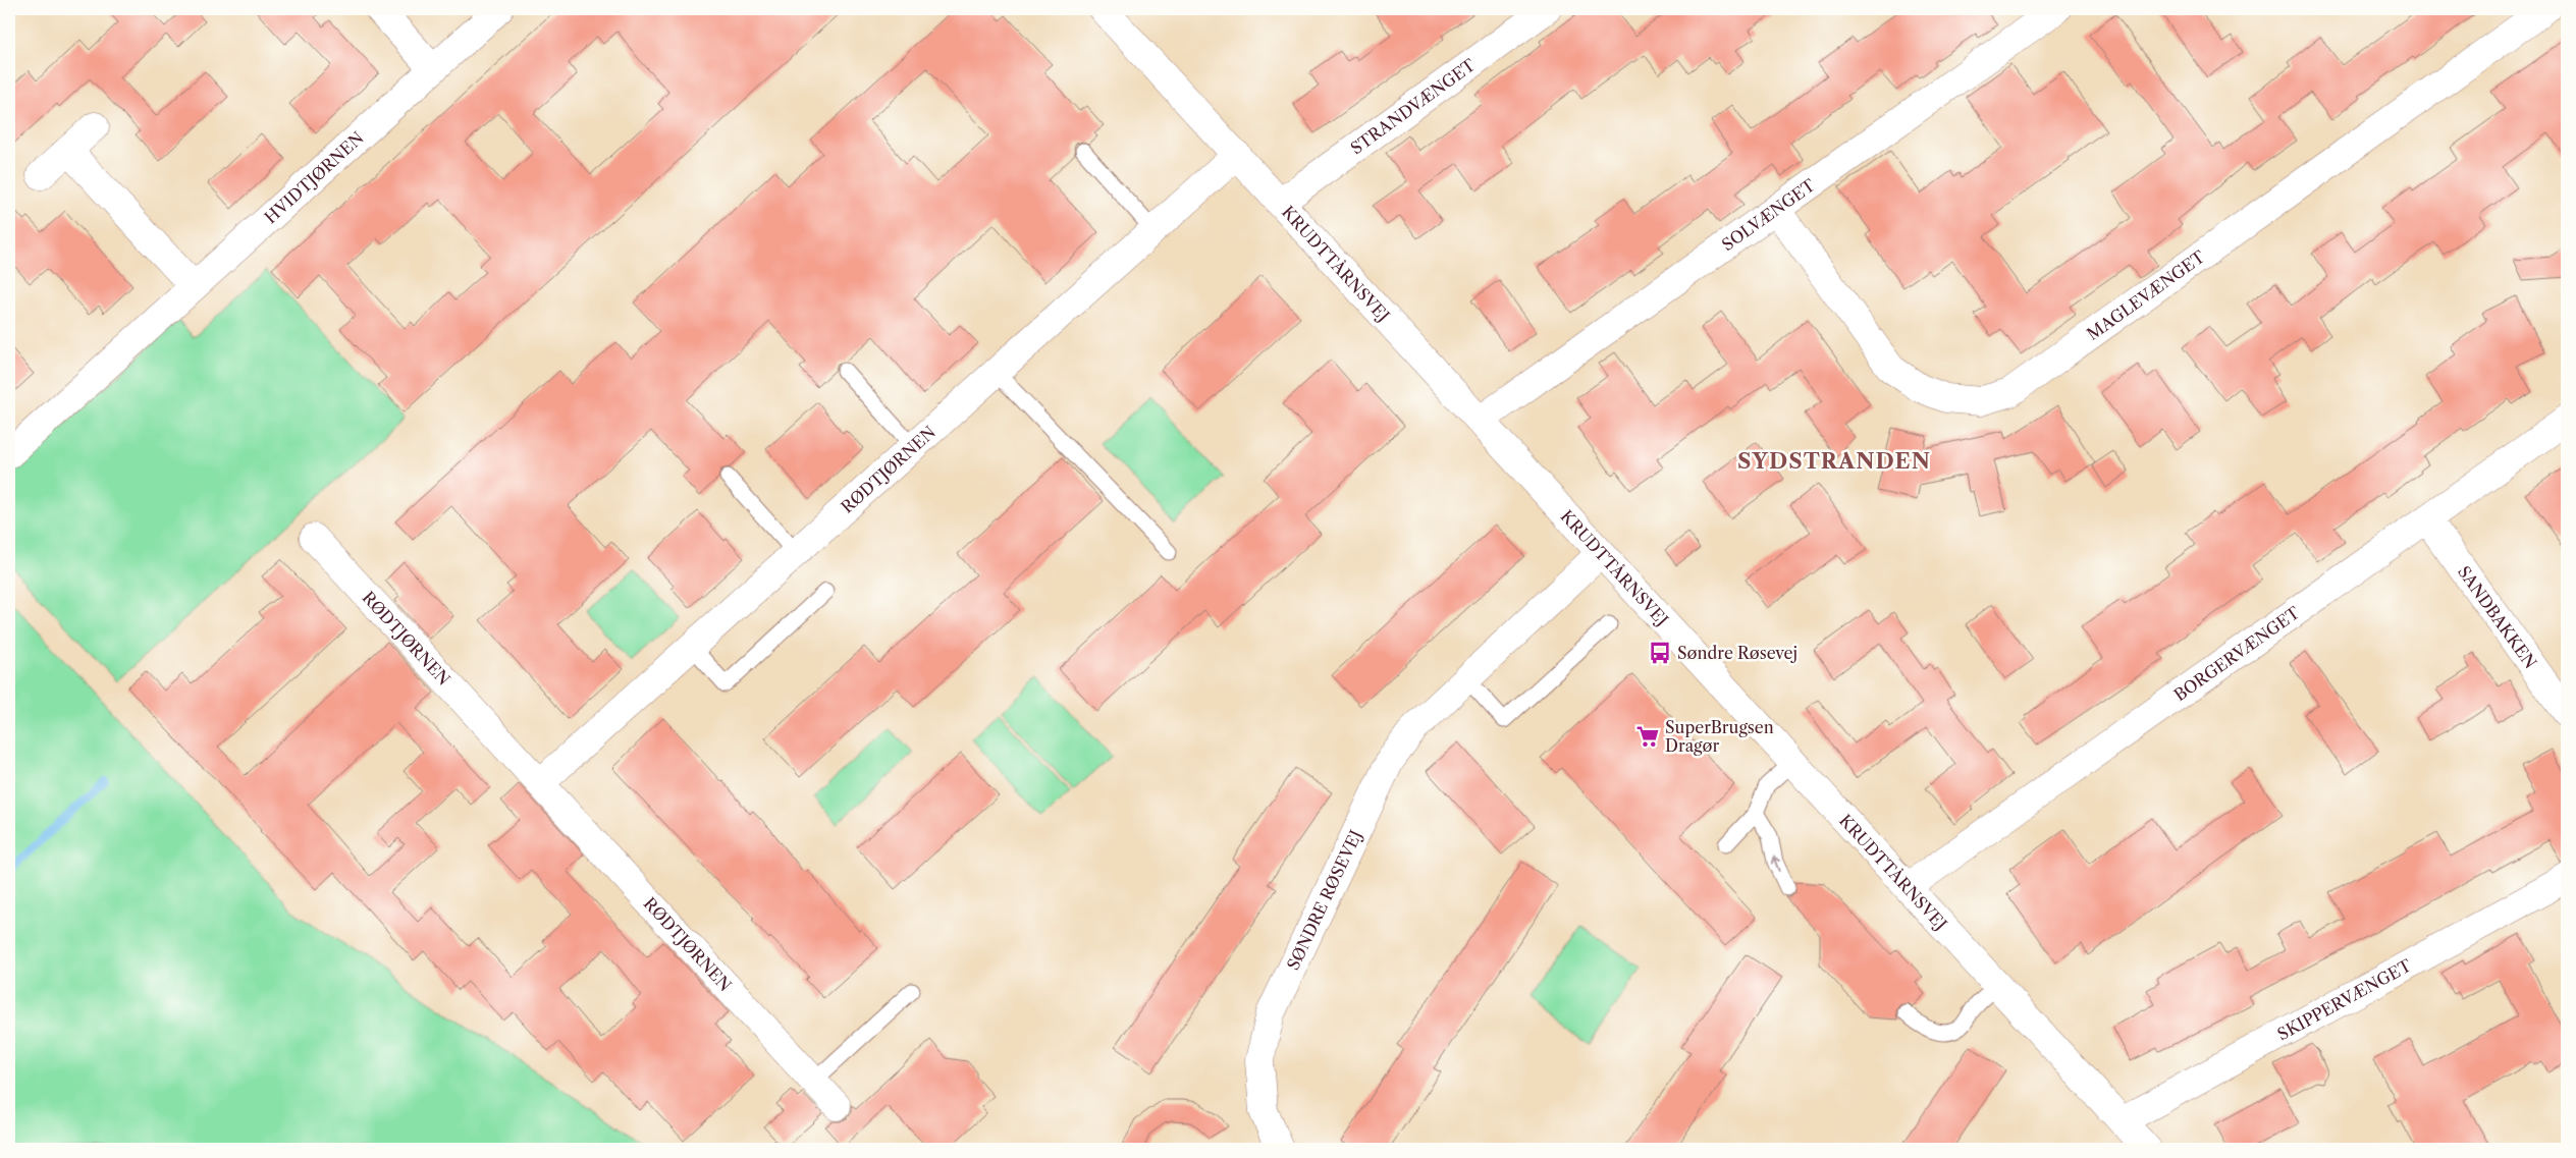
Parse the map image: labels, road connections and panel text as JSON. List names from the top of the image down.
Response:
{
  "streets": {
    "street": [
      "STRANDVÆNGET",
      "HVIDTJØRNEN",
      "SOLVÆNGET",
      "KRUDTTÅRNSVEJ",
      "MAGLEVÆNGET",
      "RØDTJØRNEN",
      "SANDBAKKEN",
      "BORGERVÆNGET",
      "SØNDRE RØSEVEJ",
      "SKIPPERVÆNGET"
    ]
  },
  "crossings": [
    ["STRANDVÆNGET", "KRUDTTÅRNSVEJ"],
    ["SOLVÆNGET", "KRUDTTÅRNSVEJ"],
    ["SOLVÆNGET", "MAGLEVÆNGET"],
    ["KRUDTTÅRNSVEJ", "RØDTJØRNEN"],
    ["KRUDTTÅRNSVEJ", "BORGERVÆNGET"],
    ["KRUDTTÅRNSVEJ", "SØNDRE RØSEVEJ"],
    ["KRUDTTÅRNSVEJ", "SKIPPERVÆNGET"],
    ["SANDBAKKEN", "BORGERVÆNGET"]
  ],
  "districts": ["SYDSTRANDEN"],
  "places": {
    "bus stop": ["Søndre Røsevej"],
    "supermarket": ["SuperBrugsen Dragør"]
  }
}
